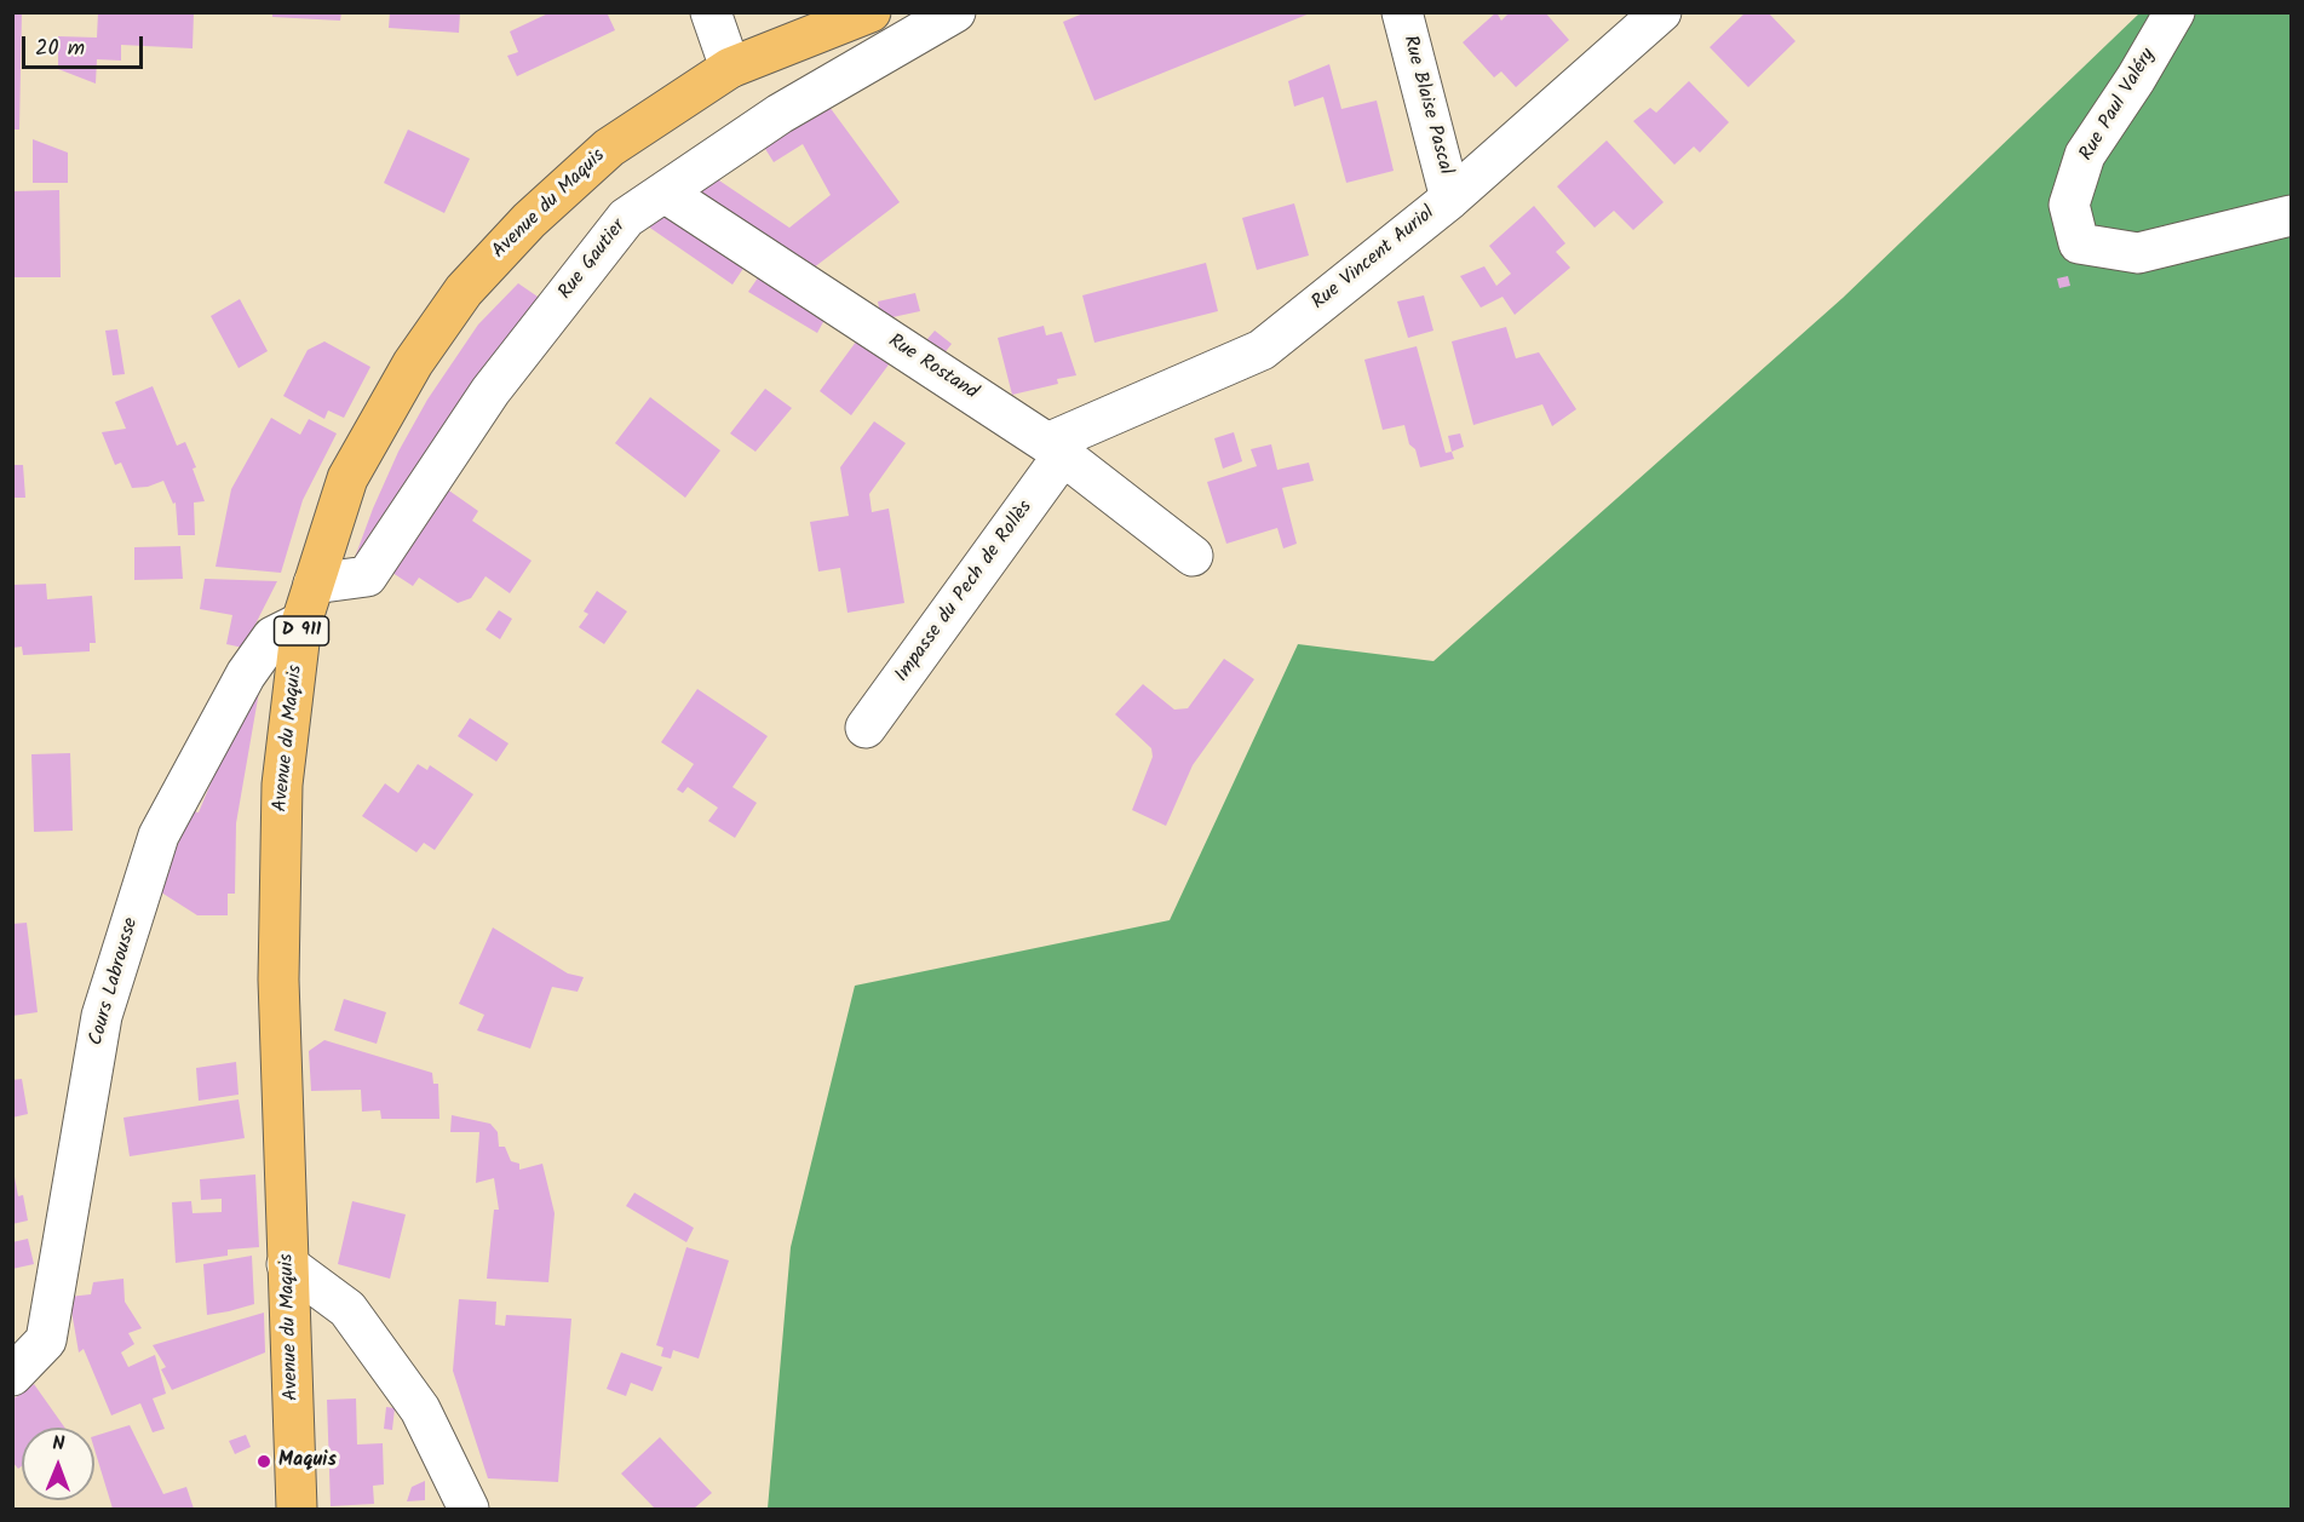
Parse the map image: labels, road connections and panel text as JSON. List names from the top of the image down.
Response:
{
  "streets": {
    "main road": ["Avenue du Maquis", "D 911"],
    "street": [
      "Rue Blaise Pascal",
      "Rue Paul Valéry",
      "Rue Vincent Auriol",
      "Rue Gautier",
      "Rue Rostand",
      "Impasse du Pech de Rollès",
      "Cours Labrousse"
    ]
  },
  "crossings": [
    ["Rue Blaise Pascal", "Rue Vincent Auriol"],
    ["Avenue du Maquis", "Rue Gautier"],
    ["Avenue du Maquis", "Cours Labrousse"],
    ["Rue Vincent Auriol", "Rue Rostand"],
    ["Rue Vincent Auriol", "Impasse du Pech de Rollès"],
    ["Rue Gautier", "Rue Rostand"],
    ["Rue Rostand", "Impasse du Pech de Rollès"]
  ],
  "places": ["Maquis"],
  "scale_bar": "20 m",
  "north": "top"
}
